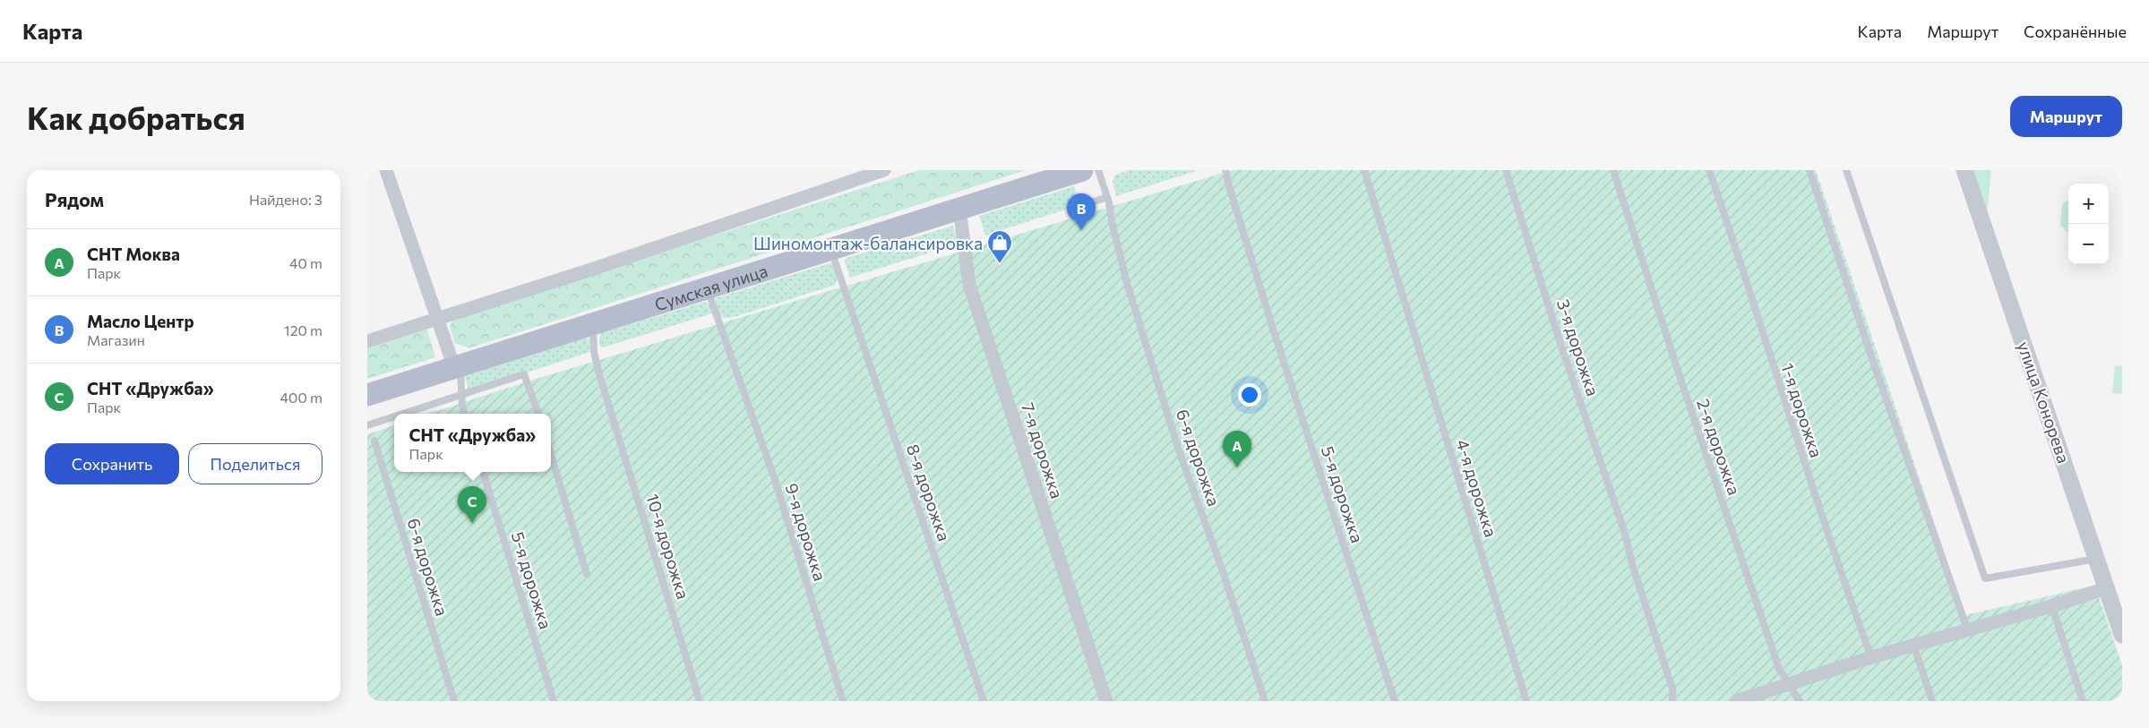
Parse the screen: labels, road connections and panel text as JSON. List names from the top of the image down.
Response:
{
  "streets": {
    "main road": ["Сумская улица"],
    "street": ["улица Конорева", "7-я дорожка"],
    "lane": [
      "3-я дорожка",
      "1-я дорожка",
      "2-я дорожка",
      "6-я дорожка",
      "4-я дорожка",
      "8-я дорожка",
      "5-я дорожка",
      "9-я дорожка",
      "10-я дорожка"
    ]
  },
  "crossings": [
    ["Сумская улица", "7-я дорожка"],
    ["Сумская улица", "8-я дорожка"],
    ["Сумская улица", "9-я дорожка"],
    ["Сумская улица", "10-я дорожка"]
  ],
  "places": {
    "shop": ["Шиномонтаж-балансировка"]
  },
  "page": {
    "header": "Карта",
    "nav": ["Карта", "Маршрут", "Сохранённые"],
    "buttons": [
      "Маршрут",
      ["Сохранить", "Поделиться"]
    ],
    "title": "Как добраться",
    "heading": ["Рядом", "Найдено: 3"],
    "map_buttons": ["+", "−"],
    "pins": ["B", "A", "C"],
    "list": [
      {
        "mark": "A",
        "name": "СНТ Моква",
        "note": "Парк",
        "value": "40 m"
      },
      {
        "mark": "B",
        "name": "Масло Центр",
        "note": "Магазин",
        "value": "120 m"
      },
      {
        "mark": "C",
        "name": "СНТ «Дружба»",
        "note": "Парк",
        "value": "400 m"
      }
    ],
    "popup": ["СНТ «Дружба»", "Парк"]
  }
}
